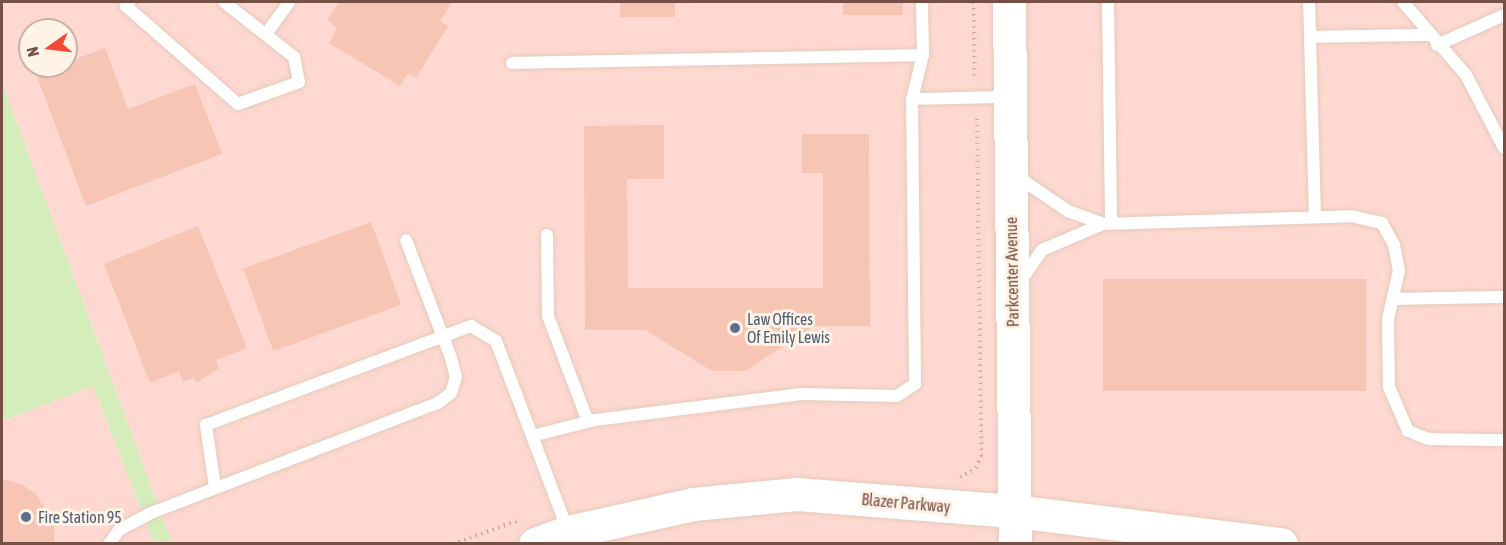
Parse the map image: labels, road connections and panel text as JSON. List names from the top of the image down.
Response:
{
  "streets": {
    "street": ["Parkcenter Avenue", "Blazer Parkway"]
  },
  "crossings": [
    ["Parkcenter Avenue", "Blazer Parkway"]
  ],
  "places": ["Law Offices Of Emily Lewis", "Fire Station 95"],
  "north": "left"
}
